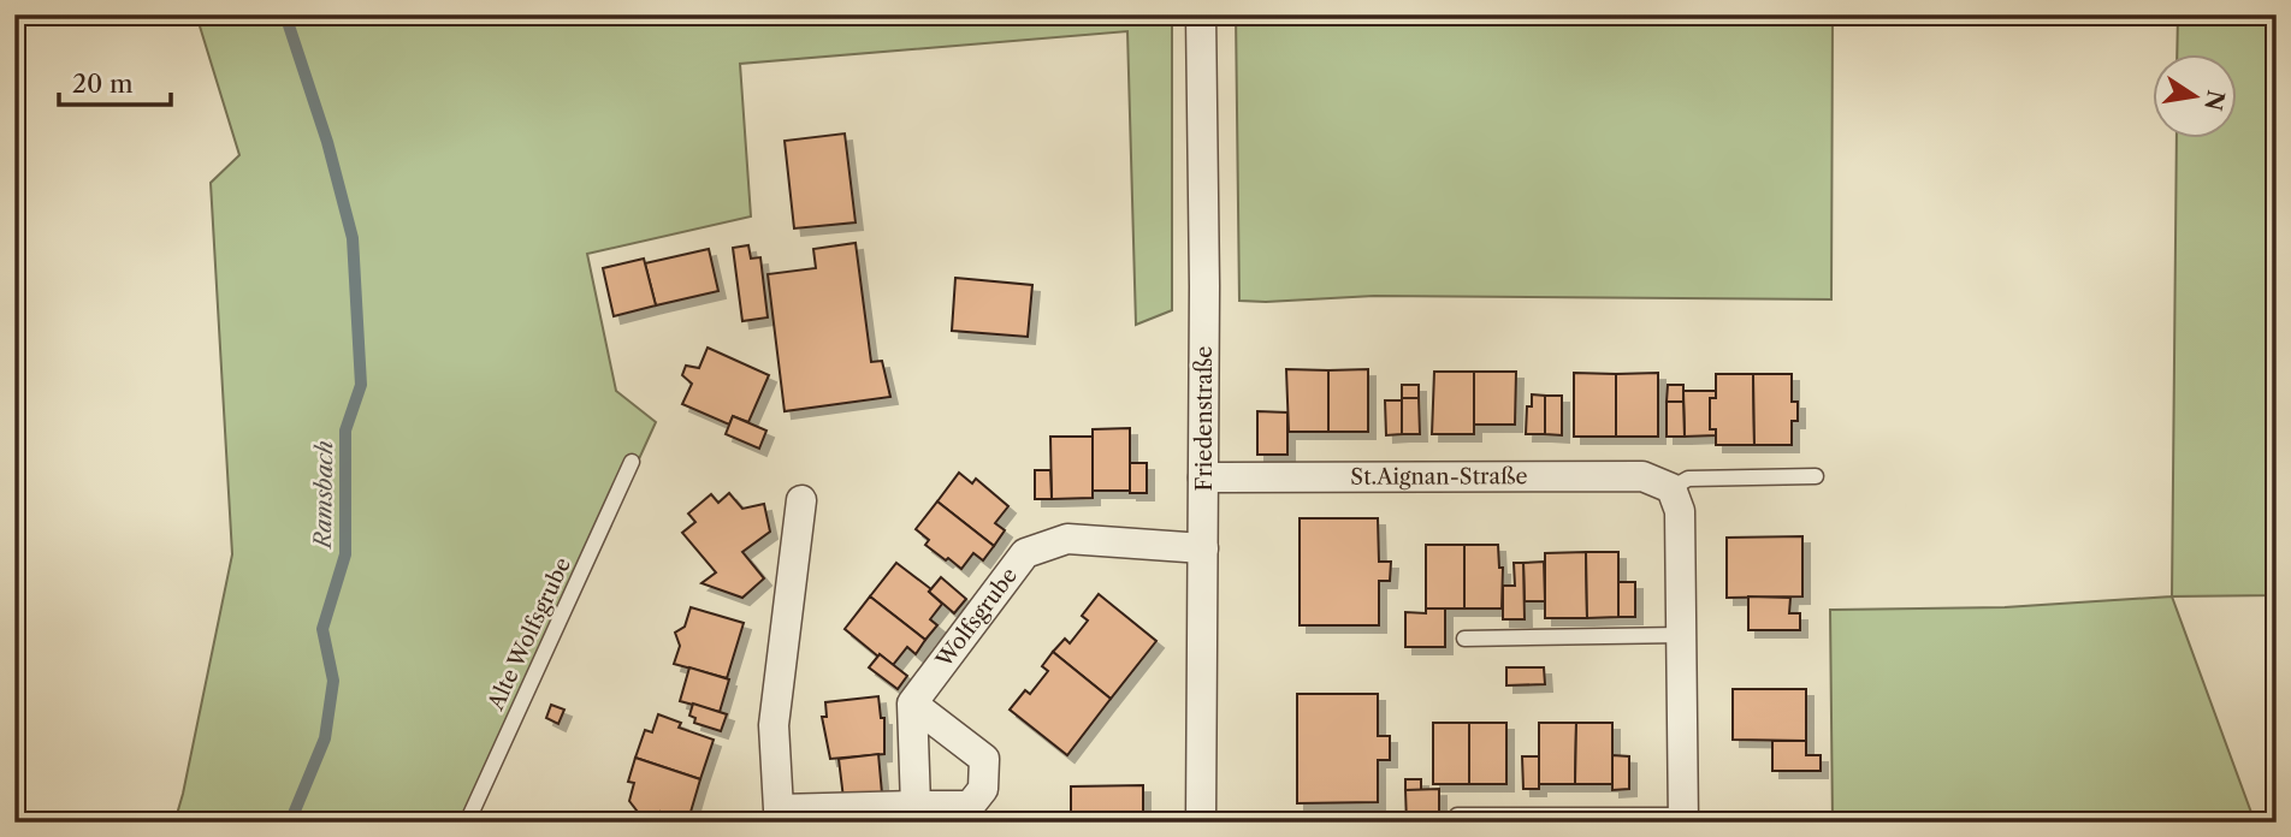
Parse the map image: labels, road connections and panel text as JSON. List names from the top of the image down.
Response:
{
  "streets": {
    "street": ["Friedenstraße", "St.Aignan-Straße", "Wolfsgrube"],
    "lane": ["Alte Wolfsgrube"]
  },
  "crossings": [
    ["Friedenstraße", "St.Aignan-Straße"],
    ["Friedenstraße", "Wolfsgrube"]
  ],
  "water": ["Ramsbach"],
  "scale_bar": "20 m",
  "north": "right"
}
